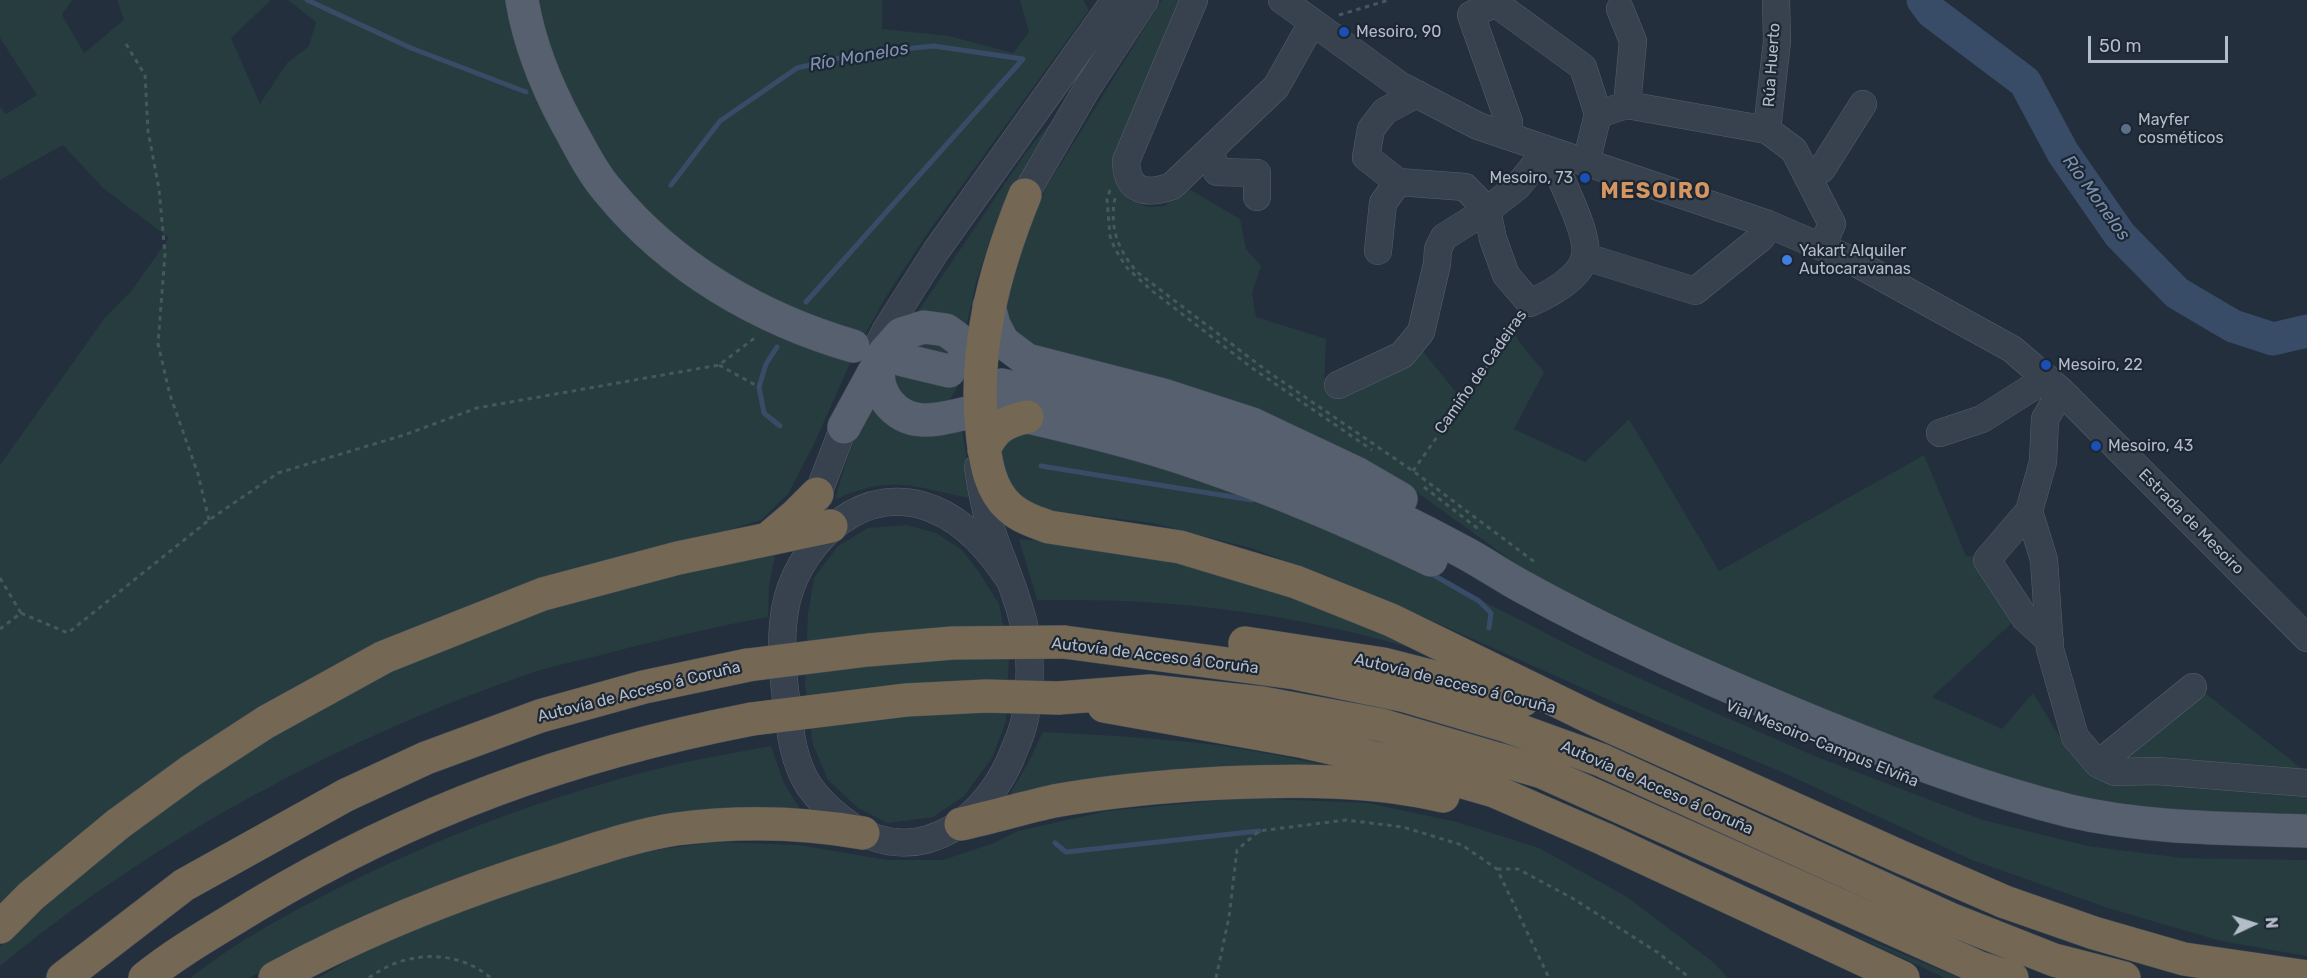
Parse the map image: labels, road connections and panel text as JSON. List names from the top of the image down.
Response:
{
  "streets": {
    "highway": ["Autovía de Acceso á Coruña", "Autovía de acceso á Coruña"],
    "main road": ["Vial Mesoiro-Campus Elviña"],
    "street": ["Rúa Huerto", "Camiño de Cadeiras", "Estrada de Mesoiro"]
  },
  "crossings": [
    ["Autovía de Acceso á Coruña", "Autovía de acceso á Coruña"]
  ],
  "districts": ["MESOIRO"],
  "water": ["Río Monelos"],
  "places": [
    "Mesoiro, 90",
    "Mayfer cosméticos",
    "Mesoiro, 73",
    "Yakart Alquiler Autocaravanas",
    "Mesoiro, 22",
    "Mesoiro, 43"
  ],
  "scale_bar": "50 m",
  "north": "right"
}
